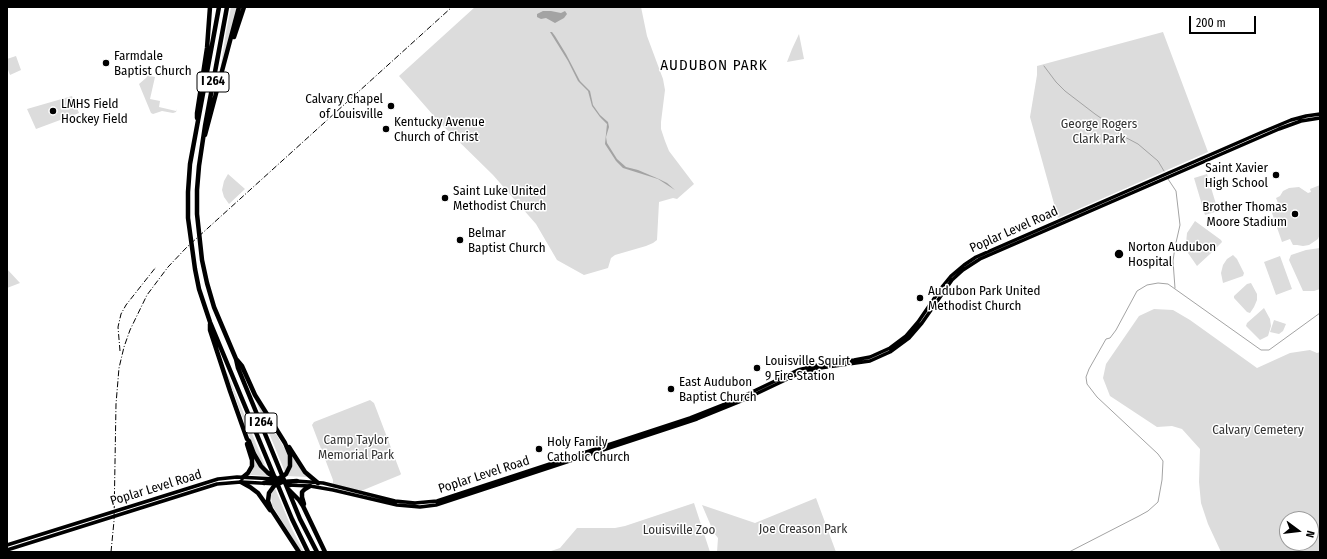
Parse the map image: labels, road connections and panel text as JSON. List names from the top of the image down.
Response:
{
  "streets": {
    "highway": ["I 264"],
    "main road": ["Poplar Level Road"]
  },
  "districts": ["AUDUBON PARK"],
  "parks": [
    "George Rogers Clark Park",
    "Calvary Cemetery",
    "Camp Taylor Memorial Park",
    "Joe Creason Park",
    "Louisville Zoo"
  ],
  "places": [
    "Farmdale Baptist Church",
    "Calvary Chapel of Louisville",
    "LMHS Field Hockey Field",
    "Kentucky Avenue Church of Christ",
    "Saint Xavier High School",
    "Saint Luke United Methodist Church",
    "Brother Thomas Moore Stadium",
    "Belmar Baptist Church",
    "Norton Audubon Hospital",
    "Audubon Park United Methodist Church",
    "Louisville Squirt 9 Fire Station",
    "East Audubon Baptist Church",
    "Holy Family Catholic Church"
  ],
  "scale_bar": "200 m",
  "north": "right"
}
